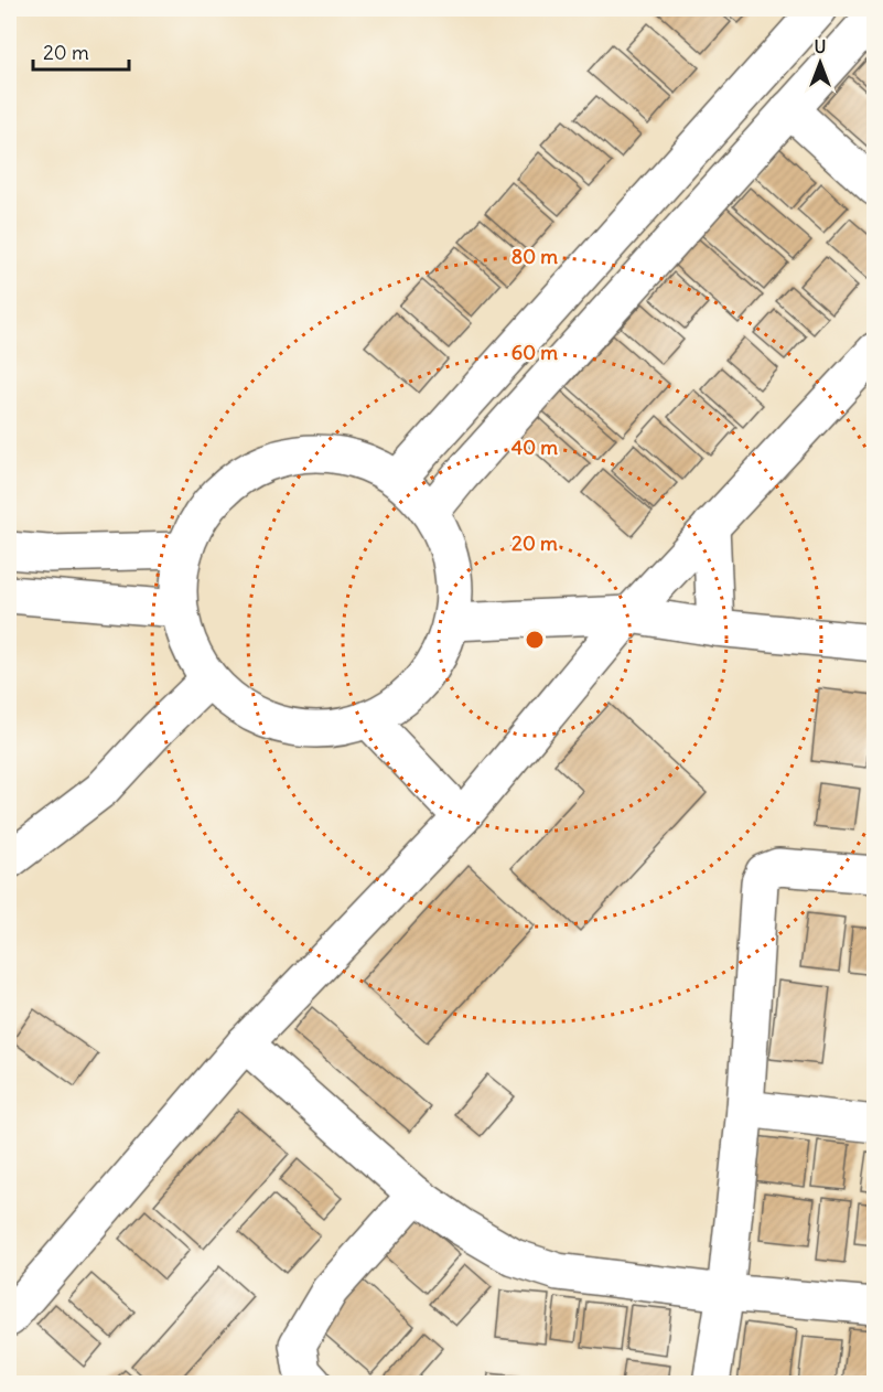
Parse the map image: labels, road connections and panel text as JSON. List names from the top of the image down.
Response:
{
  "scale_bar": "20 m",
  "north": "top",
  "rings": [
    "80 m",
    "60 m",
    "40 m",
    "20 m"
  ]
}
